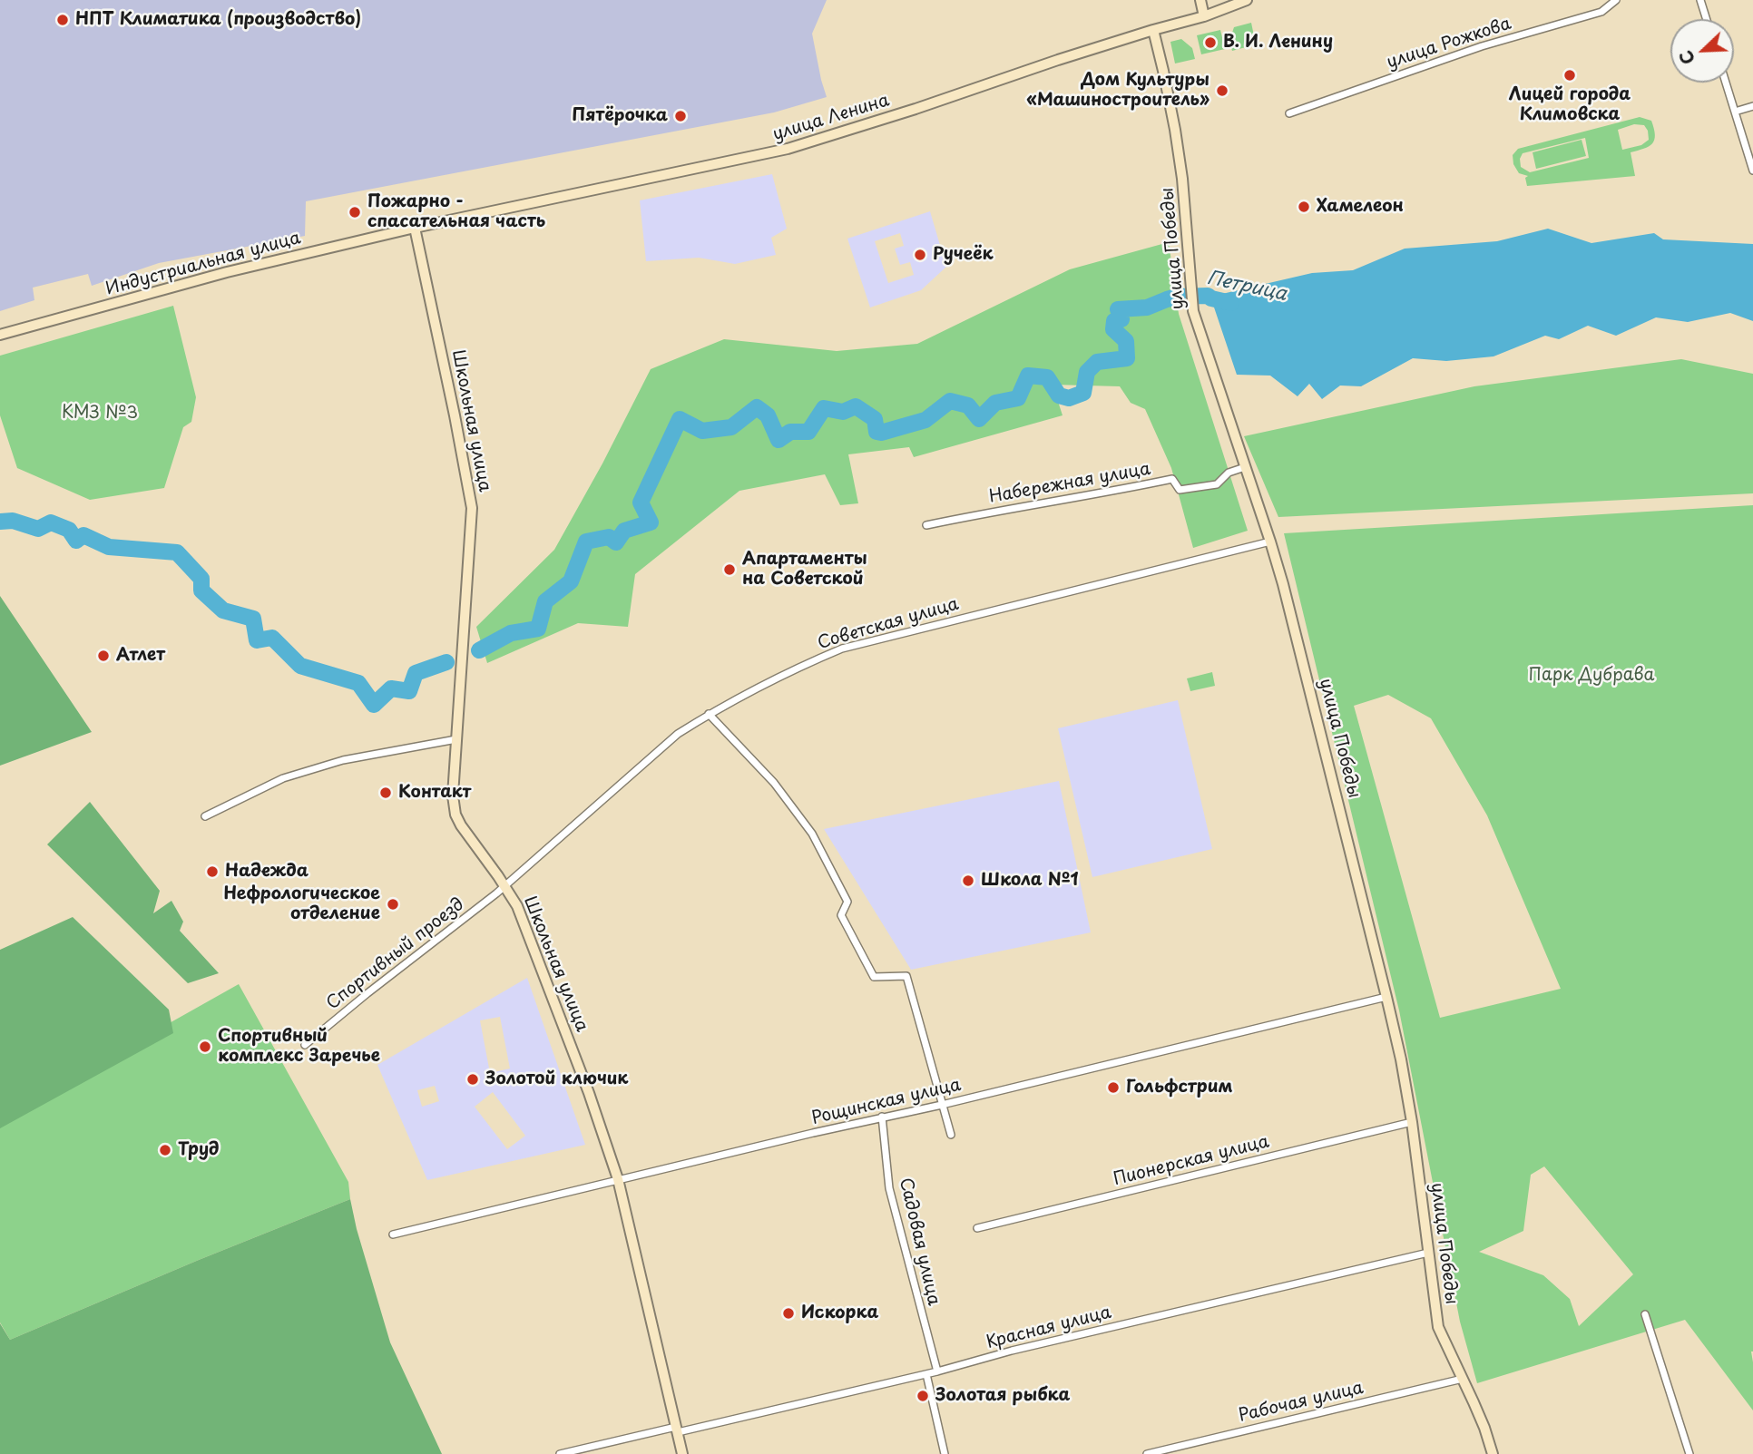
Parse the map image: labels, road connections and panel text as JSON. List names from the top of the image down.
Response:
{
  "streets": {
    "main road": [
      "улица Ленина",
      "улица Победы",
      "Индустриальная улица",
      "Школьная улица"
    ],
    "street": [
      "улица Рожкова",
      "Набережная улица",
      "Советская улица",
      "Спортивный проезд",
      "Рощинская улица",
      "Пионерская улица",
      "Садовая улица",
      "Красная улица",
      "Рабочая улица"
    ]
  },
  "crossings": [
    ["улица Ленина", "улица Победы"],
    ["улица Ленина", "Индустриальная улица"],
    ["улица Ленина", "Школьная улица"],
    ["улица Победы", "Набережная улица"],
    ["улица Победы", "Советская улица"],
    ["улица Победы", "Рощинская улица"],
    ["улица Победы", "Пионерская улица"],
    ["улица Победы", "Красная улица"],
    ["улица Победы", "Рабочая улица"],
    ["Индустриальная улица", "Школьная улица"],
    ["Школьная улица", "Советская улица"],
    ["Школьная улица", "Спортивный проезд"],
    ["Школьная улица", "Рощинская улица"],
    ["Школьная улица", "Красная улица"],
    ["Советская улица", "Спортивный проезд"],
    ["Рощинская улица", "Садовая улица"],
    ["Садовая улица", "Красная улица"]
  ],
  "water": ["Петрица"],
  "parks": ["КМЗ №3", "Парк Дубрава"],
  "places": [
    "НПТ Климатика (производство)",
    "В. И. Ленину",
    "Лицей города Климовска",
    "Дом Культуры «Машиностроитель»",
    "Пятёрочка",
    "Хамелеон",
    "Пожарно - спасательная часть",
    "Ручеёк",
    "Апартаменты на Советской",
    "Атлет",
    "Контакт",
    "Надежда",
    "Школа №1",
    "Нефрологическое отделение",
    "Спортивный комплекс Заречье",
    "Золотой ключик",
    "Гольфстрим",
    "Труд",
    "Искорка",
    "Золотая рыбка"
  ],
  "north": "bottom left"
}
